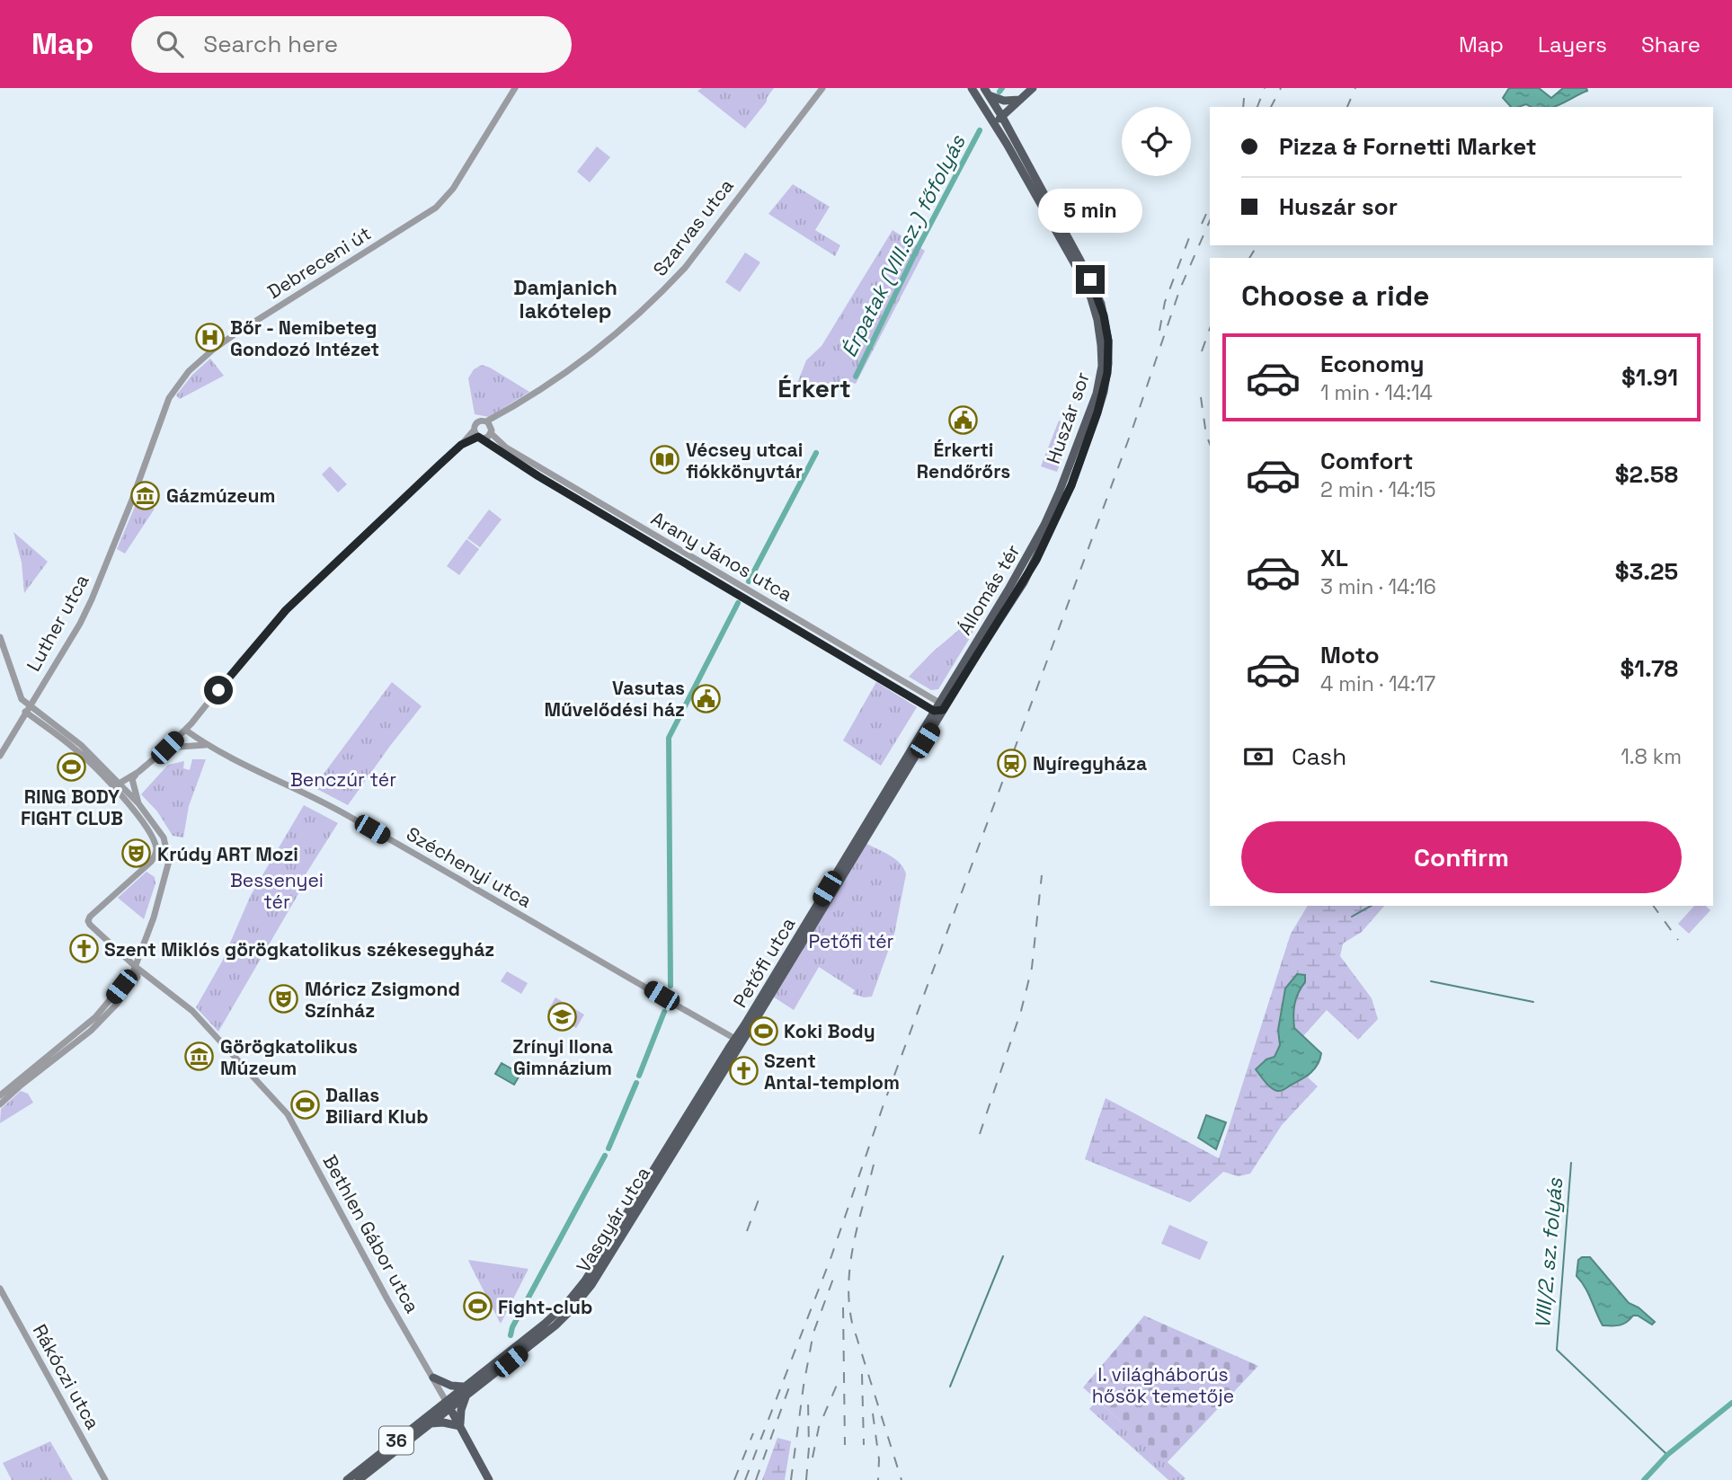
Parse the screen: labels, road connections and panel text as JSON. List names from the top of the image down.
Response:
{
  "streets": {
    "main road": [
      "Huszár sor",
      "Állomás tér",
      "Petőfi utca",
      "Vasgyár utca",
      "Bethlen Gábor utca",
      "36"
    ],
    "street": [
      "Szarvas utca",
      "Debreceni út",
      "Arany János utca",
      "Luther utca",
      "Széchenyi utca",
      "Rákóczi utca"
    ]
  },
  "crossings": [
    ["Szarvas utca", "Arany János utca"],
    ["Debreceni út", "Luther utca"],
    ["Huszár sor", "Állomás tér"],
    ["Arany János utca", "Állomás tér"],
    ["Állomás tér", "Petőfi utca"],
    ["Széchenyi utca", "Petőfi utca"],
    ["Széchenyi utca", "Vasgyár utca"],
    ["Petőfi utca", "Vasgyár utca"],
    ["Vasgyár utca", "Bethlen Gábor utca"],
    ["Vasgyár utca", "36"],
    ["Bethlen Gábor utca", "36"]
  ],
  "districts": ["Damjanich lakótelep", "Érkert"],
  "water": ["Érpatak (VIII.sz.) főfolyás", "VIII/2. sz. folyás"],
  "parks": [
    "Benczúr tér",
    "Bessenyei tér",
    "Petőfi tér",
    "I. világháborús hősök temetője"
  ],
  "places": {
    "hospital": ["Bőr - Nemibeteg Gondozó Intézet"],
    "public building": ["Érkerti Rendőrőrs", "Vasutas Művelődési ház"],
    "library": ["Vécsey utcai fiókkönyvtár"],
    "museum": ["Gázmúzeum", "Görögkatolikus Múzeum"],
    "station": ["Nyíregyháza"],
    "sports": [
      "RING BODY FIGHT CLUB",
      "Koki Body",
      "Dallas Biliard Klub",
      "Fight-club"
    ],
    "theatre": ["Krúdy ART Mozi", "Móricz Zsigmond Színház"],
    "church": ["Szent Miklós görögkatolikus székesegyház", "Szent Antal-templom"],
    "school or university": ["Zrínyi Ilona Gimnázium"]
  },
  "page": {
    "header": "Map",
    "search": "Search here",
    "nav": ["Map", "Layers", "Share"],
    "banner": ["Pizza & Fornetti Market", "Huszár sor"],
    "bubble": "5 min",
    "heading": "Choose a ride",
    "list": [
      {
        "name": "Economy",
        "note": "1 min · 14:14",
        "value": "$1.91"
      },
      {
        "name": "Comfort",
        "note": "2 min · 14:15",
        "value": "$2.58"
      },
      {
        "name": "XL",
        "note": "3 min · 14:16",
        "value": "$3.25"
      },
      {
        "name": "Moto",
        "note": "4 min · 14:17",
        "value": "$1.78"
      }
    ],
    "pay": ["Cash", "1.8 km"],
    "buttons": "Confirm"
  }
}
